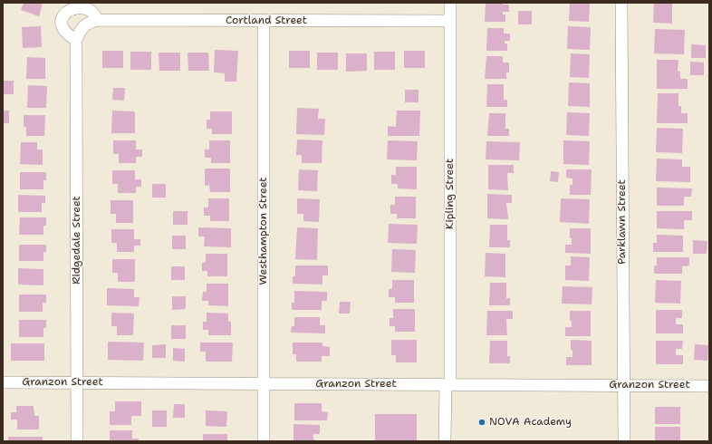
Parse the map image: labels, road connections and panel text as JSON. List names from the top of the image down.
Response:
{
  "streets": {
    "street": [
      "Cortland Street",
      "Kipling Street",
      "Parklawn Street",
      "Westhampton Street",
      "Ridgedale Street",
      "Granzon Street"
    ]
  },
  "crossings": [
    ["Cortland Street", "Kipling Street"],
    ["Cortland Street", "Westhampton Street"],
    ["Cortland Street", "Ridgedale Street"],
    ["Kipling Street", "Granzon Street"],
    ["Parklawn Street", "Granzon Street"],
    ["Westhampton Street", "Granzon Street"],
    ["Ridgedale Street", "Granzon Street"]
  ],
  "places": ["NOVA Academy"]
}
